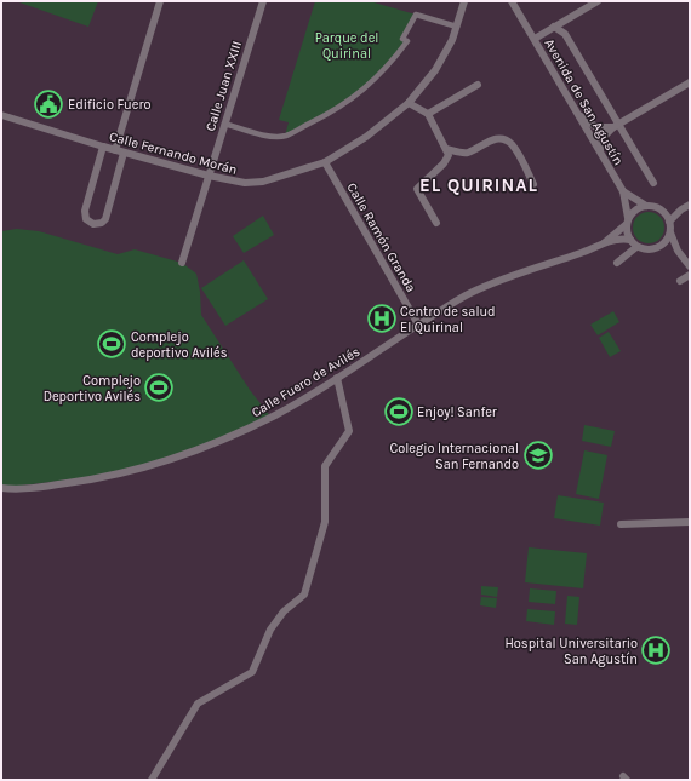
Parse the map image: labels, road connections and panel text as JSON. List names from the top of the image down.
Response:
{
  "streets": {
    "street": [
      "Calle Juan XXIII",
      "Avenida de San Agustín",
      "Calle Fernando Morán",
      "Calle Ramón Granda",
      "Calle Fuero de Avilés"
    ]
  },
  "crossings": [
    ["Calle Juan XXIII", "Calle Fernando Morán"],
    ["Avenida de San Agustín", "Calle Fuero de Avilés"],
    ["Calle Fernando Morán", "Calle Ramón Granda"],
    ["Calle Ramón Granda", "Calle Fuero de Avilés"]
  ],
  "districts": ["EL QUIRINAL"],
  "parks": ["Parque del Quirinal"],
  "places": {
    "public building": ["Edificio Fuero"],
    "hospital": ["Centro de salud El Quirinal", "Hospital Universitario San Agustín"],
    "sports": ["Complejo deportivo Avilés", "Complejo Deportivo Avilés", "Enjoy! Sanfer"],
    "school or university": ["Colegio Internacional San Fernando"]
  }
}
